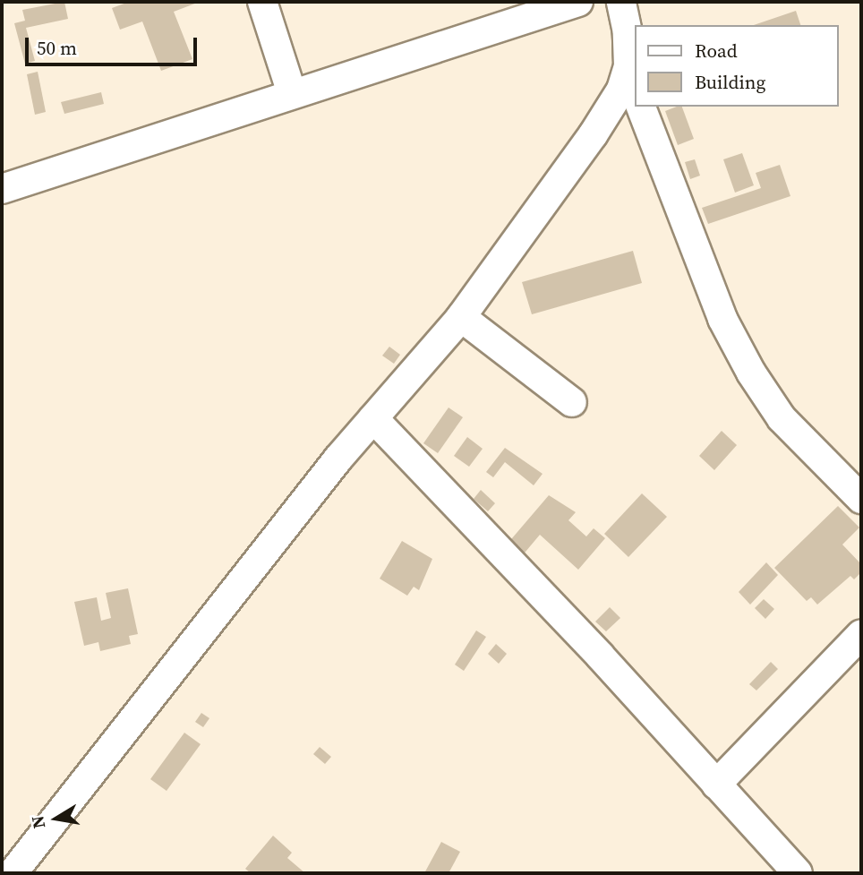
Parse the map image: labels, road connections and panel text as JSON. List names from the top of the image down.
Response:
{
  "legend": ["Road", "Building"],
  "scale_bar": "50 m",
  "north": "left"
}
